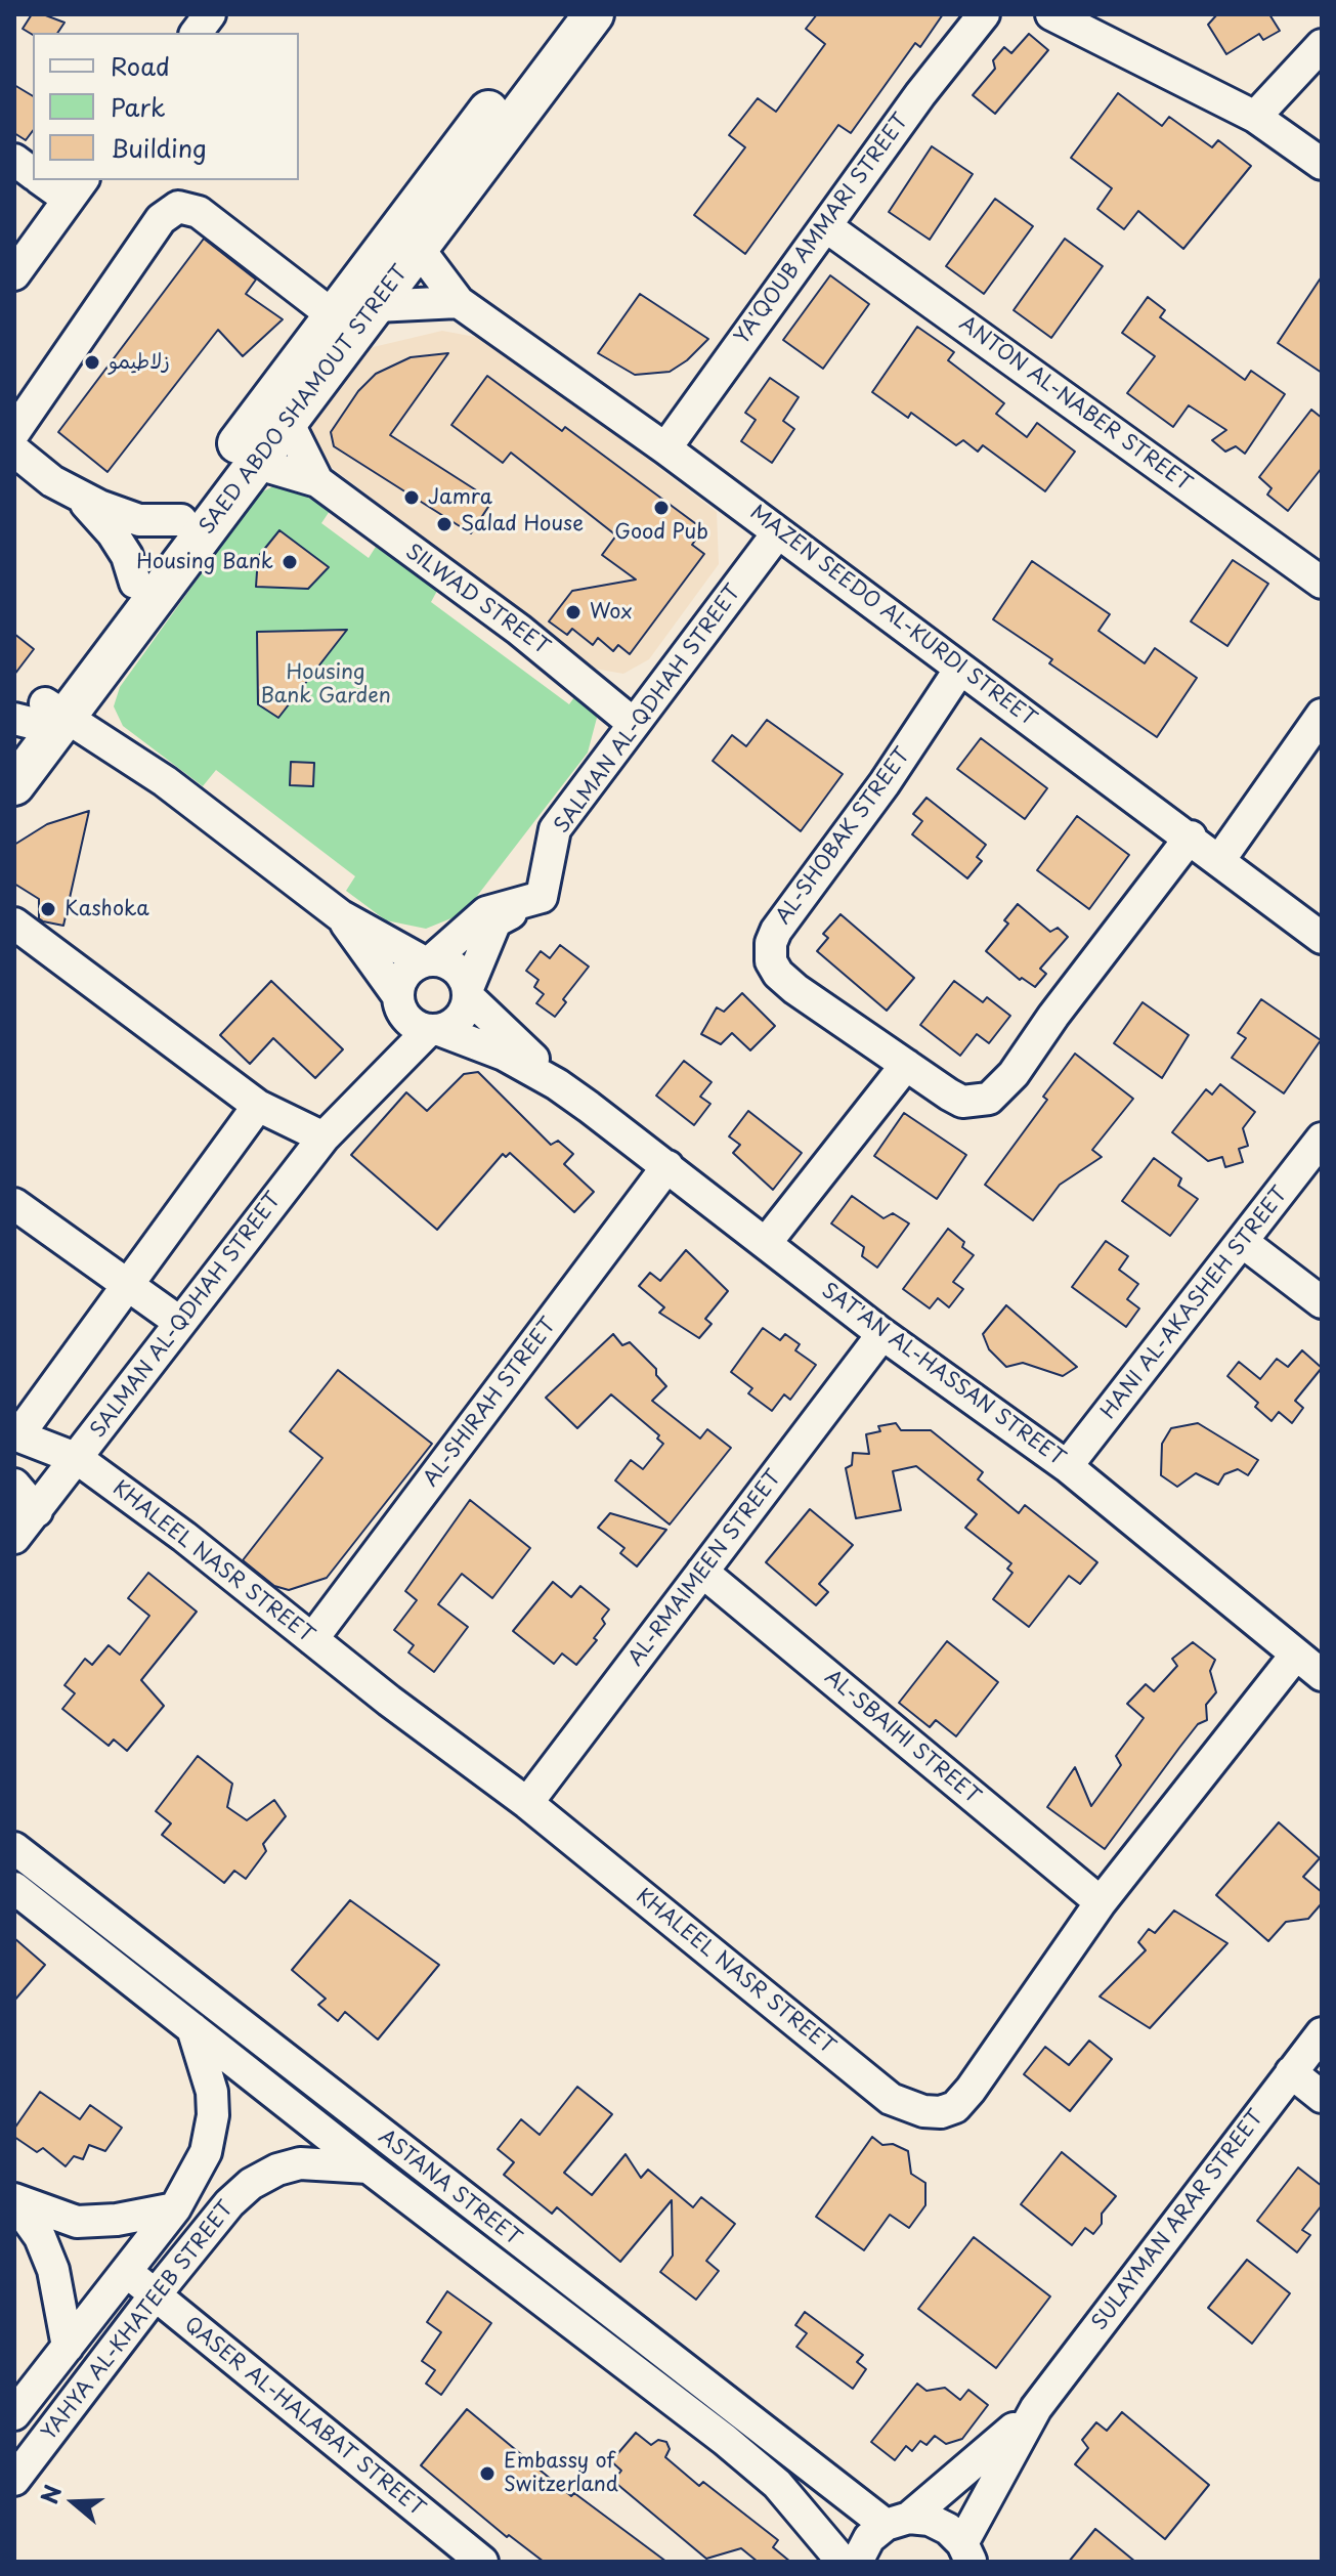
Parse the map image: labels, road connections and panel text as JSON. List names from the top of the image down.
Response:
{
  "streets": {
    "main road": ["SAED ABDO SHAMOUT STREET"],
    "street": [
      "YA'QOUB AMMARI STREET",
      "ANTON AL-NABER STREET",
      "SILWAD STREET",
      "MAZEN SEEDO AL-KURDI STREET",
      "SALMAN AL-QDHAH STREET",
      "AL-SHOBAK STREET",
      "HANI AL-AKASHEH STREET",
      "SAT'AN AL-HASSAN STREET",
      "AL-SHIRAH STREET",
      "KHALEEL NASR STREET",
      "AL-RMAIMEEN STREET",
      "AL-SBAIHI STREET",
      "ASTANA STREET",
      "SULAYMAN ARAR STREET",
      "YAHYA AL-KHATEEB STREET",
      "QASER AL-HALABAT STREET"
    ]
  },
  "crossings": [
    ["YA'QOUB AMMARI STREET", "ANTON AL-NABER STREET"],
    ["YA'QOUB AMMARI STREET", "MAZEN SEEDO AL-KURDI STREET"],
    ["SAED ABDO SHAMOUT STREET", "SILWAD STREET"],
    ["SAED ABDO SHAMOUT STREET", "MAZEN SEEDO AL-KURDI STREET"],
    ["SILWAD STREET", "SALMAN AL-QDHAH STREET"],
    ["MAZEN SEEDO AL-KURDI STREET", "SALMAN AL-QDHAH STREET"],
    ["MAZEN SEEDO AL-KURDI STREET", "AL-SHOBAK STREET"],
    ["SALMAN AL-QDHAH STREET", "SAT'AN AL-HASSAN STREET"],
    ["SALMAN AL-QDHAH STREET", "KHALEEL NASR STREET"],
    ["HANI AL-AKASHEH STREET", "SAT'AN AL-HASSAN STREET"],
    ["SAT'AN AL-HASSAN STREET", "AL-SHIRAH STREET"],
    ["SAT'AN AL-HASSAN STREET", "KHALEEL NASR STREET"],
    ["SAT'AN AL-HASSAN STREET", "AL-RMAIMEEN STREET"],
    ["AL-SHIRAH STREET", "KHALEEL NASR STREET"],
    ["KHALEEL NASR STREET", "AL-RMAIMEEN STREET"],
    ["KHALEEL NASR STREET", "AL-SBAIHI STREET"],
    ["AL-RMAIMEEN STREET", "AL-SBAIHI STREET"],
    ["ASTANA STREET", "SULAYMAN ARAR STREET"],
    ["ASTANA STREET", "YAHYA AL-KHATEEB STREET"],
    ["YAHYA AL-KHATEEB STREET", "QASER AL-HALABAT STREET"]
  ],
  "parks": ["Housing Bank Garden"],
  "places": [
    "زلاطيمو",
    "Jamra",
    "Good Pub",
    "Salad House",
    "Housing Bank",
    "Wox",
    "Kashoka",
    "Embassy of Switzerland"
  ],
  "legend": ["Road", "Park", "Building"],
  "north": "left"
}
